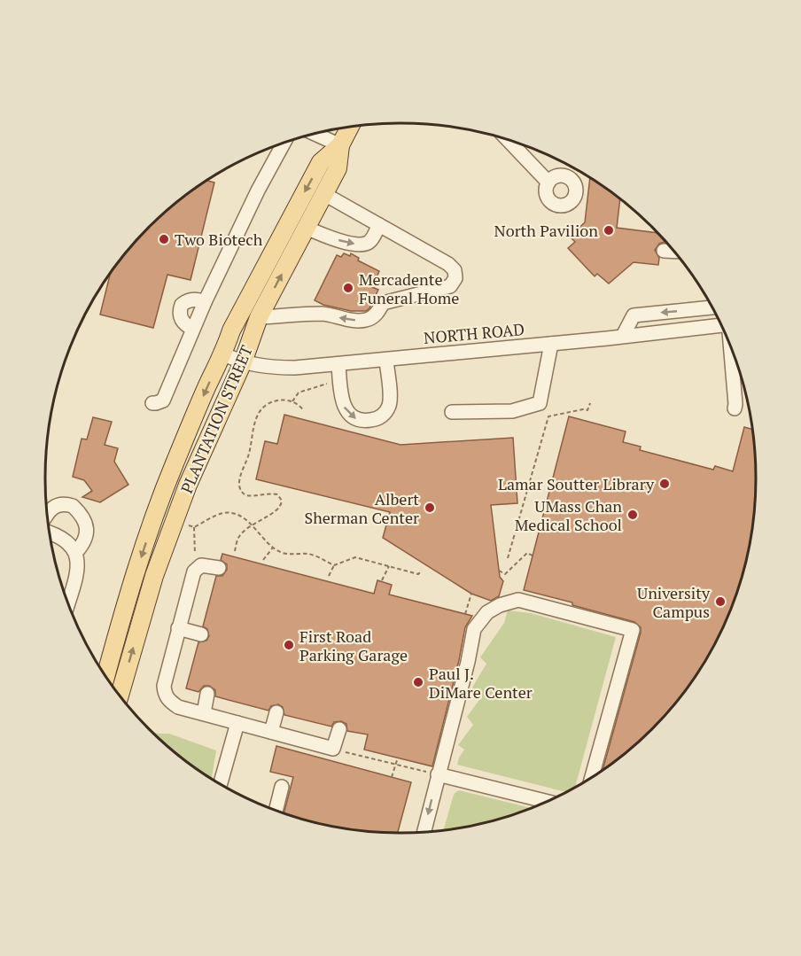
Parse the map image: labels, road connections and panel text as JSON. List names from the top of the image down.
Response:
{
  "streets": {
    "main road": ["PLANTATION STREET"],
    "street": ["NORTH ROAD"]
  },
  "crossings": [
    ["NORTH ROAD", "PLANTATION STREET"]
  ],
  "places": [
    "North Pavilion",
    "Two Biotech",
    "Mercadente Funeral Home",
    "Lamar Soutter Library",
    "Albert Sherman Center",
    "UMass Chan Medical School",
    "University Campus",
    "First Road Parking Garage",
    "Paul J. DiMare Center"
  ]
}
